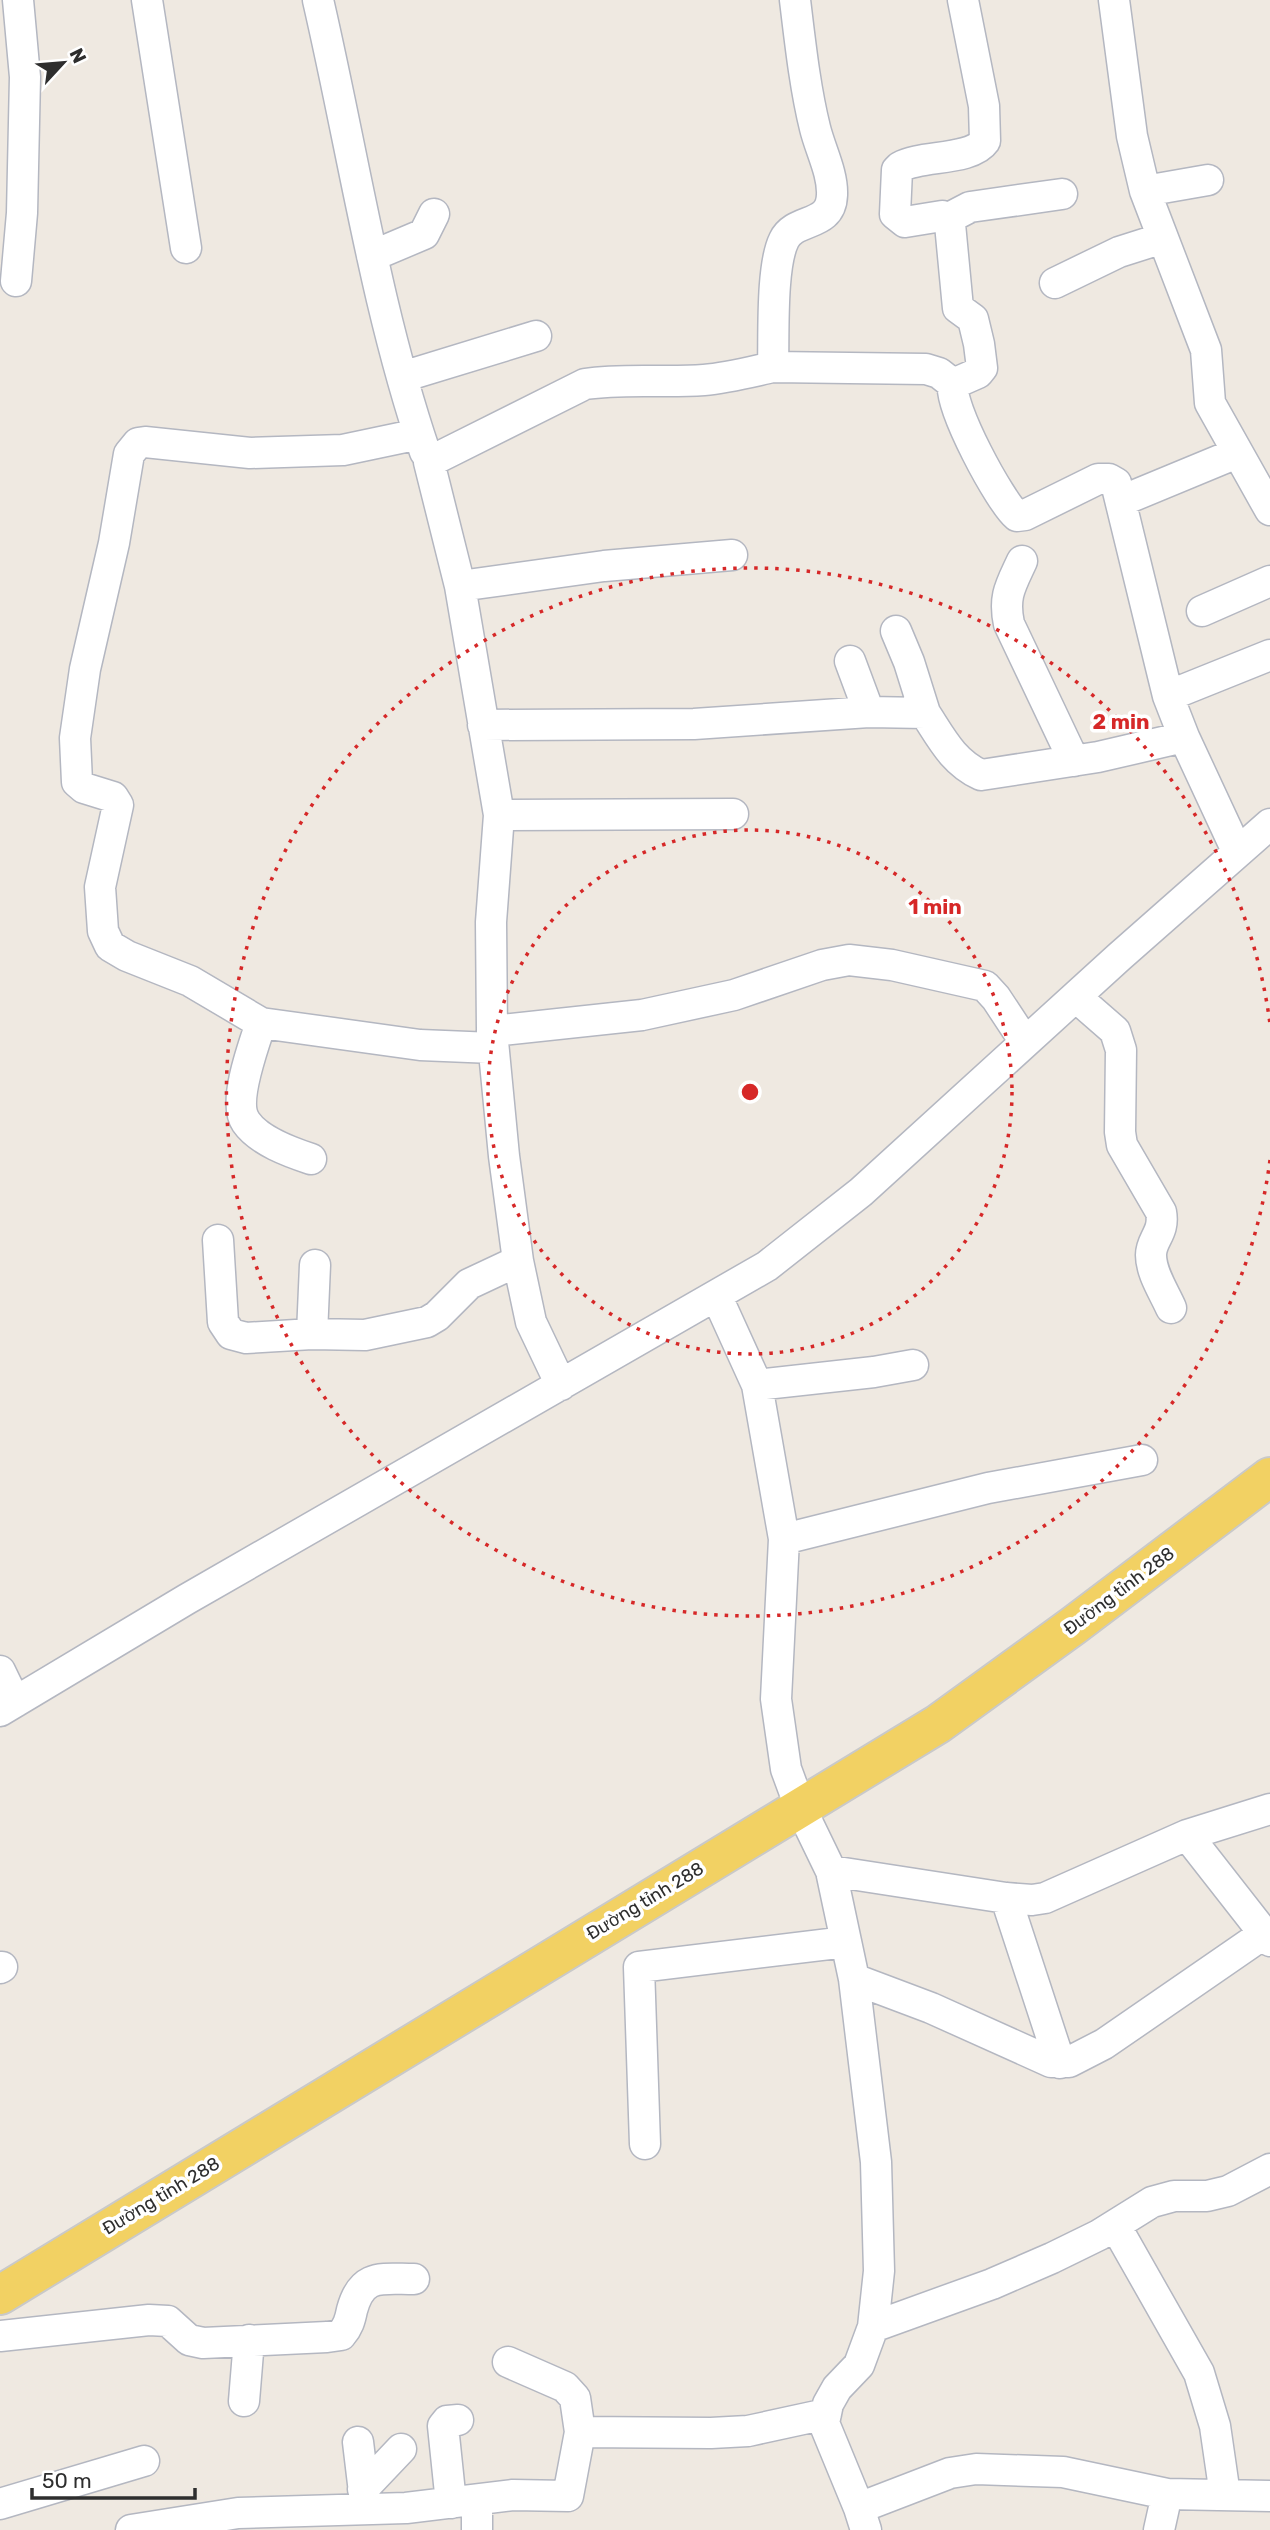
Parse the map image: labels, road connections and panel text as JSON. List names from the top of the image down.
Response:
{
  "streets": {
    "main road": ["Đường tỉnh 288"]
  },
  "scale_bar": "50 m",
  "north": "top right",
  "rings": ["2 min", "1 min"]
}
